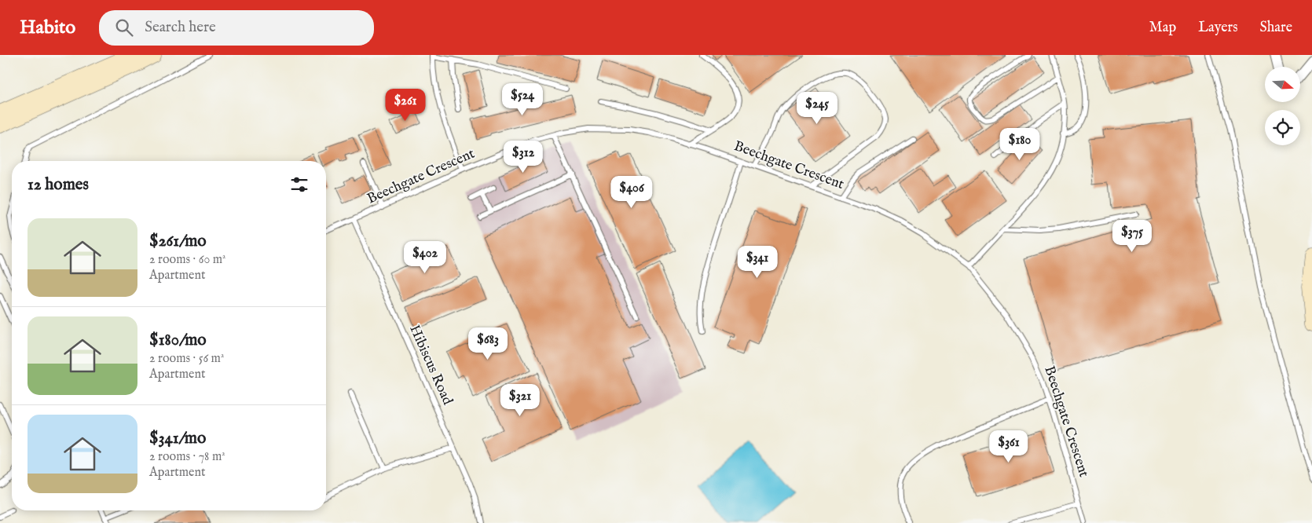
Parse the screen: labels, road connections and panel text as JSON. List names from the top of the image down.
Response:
{
  "streets": {
    "lane": ["Beechgate Crescent", "Hibiscus Road"]
  },
  "crossings": [
    ["Beechgate Crescent", "Hibiscus Road"]
  ],
  "north": "right",
  "page": {
    "header": "Habito",
    "search": "Search here",
    "nav": ["Map", "Layers", "Share"],
    "price": [
      "$524",
      "$261",
      "$245",
      "$180",
      "$312",
      "$406",
      "$375",
      "$402",
      "$341",
      "$683",
      "$321",
      "$361"
    ],
    "heading": "12 homes",
    "list": [
      {
        "name": "$261/mo",
        "note": "2 rooms · 60 m² · Apartment"
      },
      {
        "name": "$180/mo",
        "note": "2 rooms · 56 m² · Apartment"
      },
      {
        "name": "$341/mo",
        "note": "2 rooms · 78 m² · Apartment"
      }
    ]
  }
}
